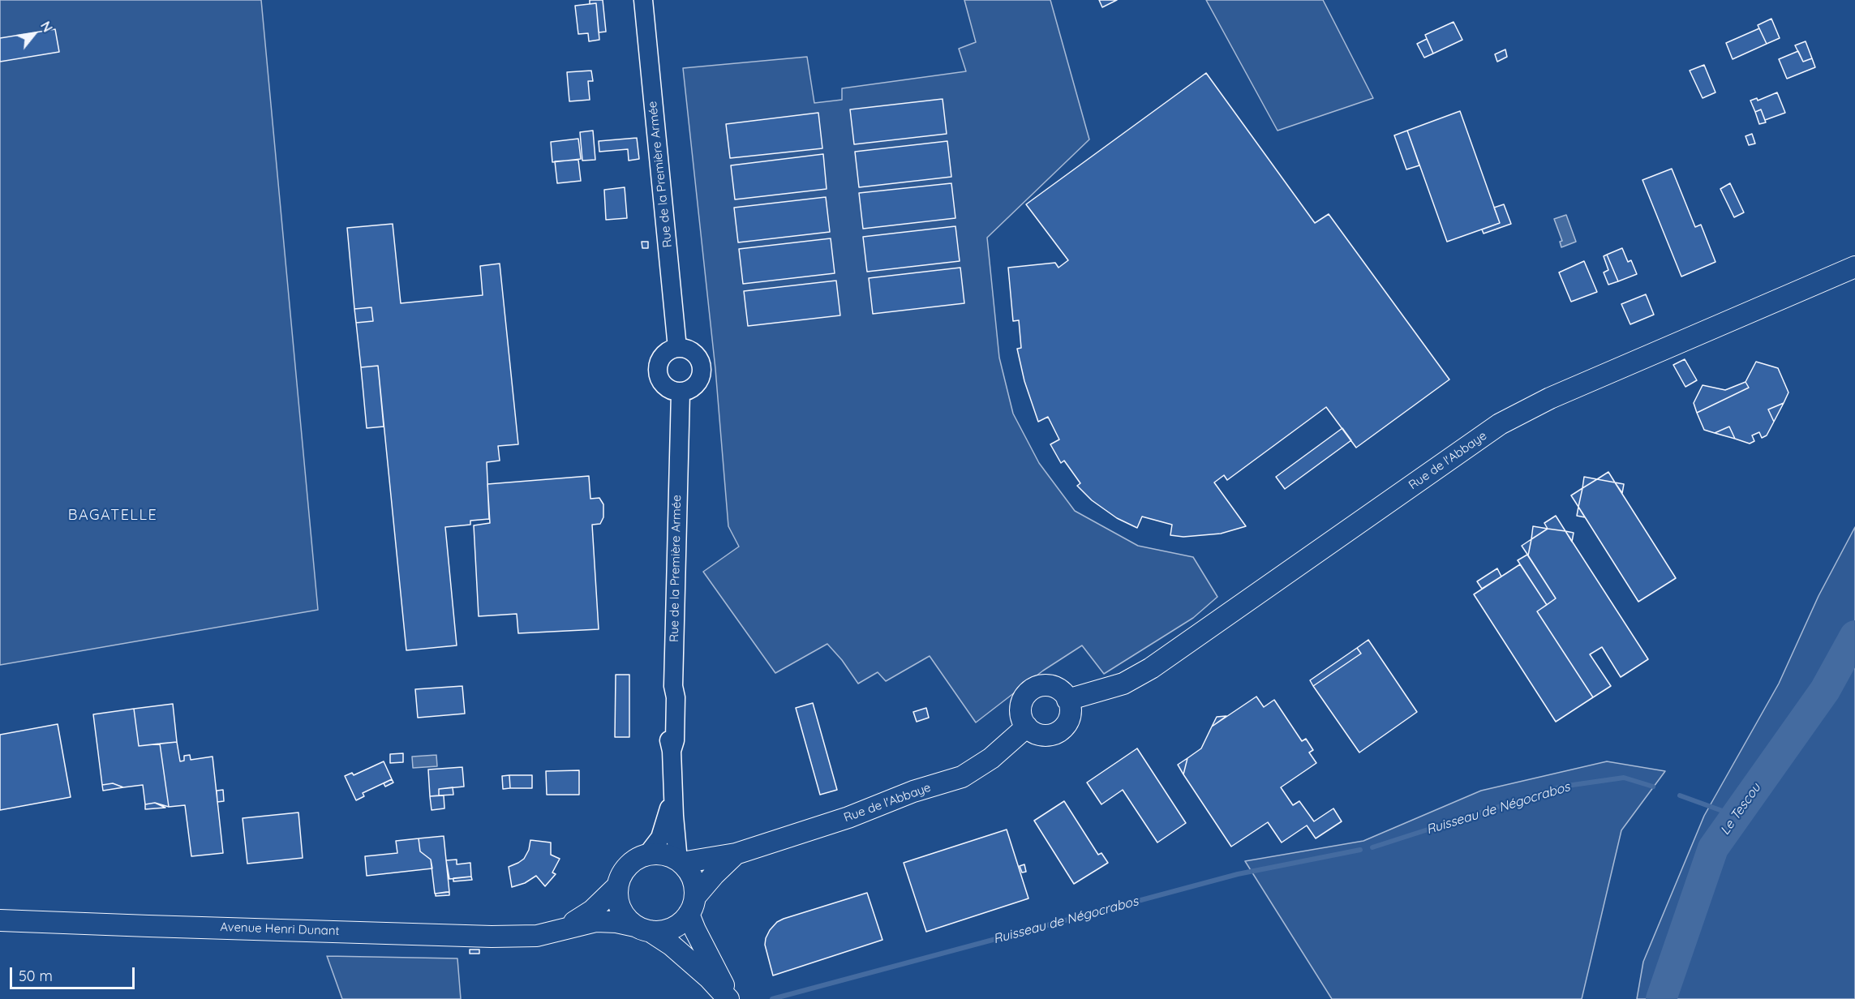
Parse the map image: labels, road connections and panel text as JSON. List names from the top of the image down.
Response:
{
  "streets": {
    "main road": ["Rue de l'Abbaye", "Avenue Henri Dunant"],
    "street": ["Rue de la Première Armée"]
  },
  "crossings": [
    ["Rue de la Première Armée", "Rue de l'Abbaye"],
    ["Rue de la Première Armée", "Avenue Henri Dunant"],
    ["Rue de l'Abbaye", "Avenue Henri Dunant"]
  ],
  "districts": ["BAGATELLE"],
  "water": ["Ruisseau de Négocrabos", "Le Tescou"],
  "scale_bar": "50 m",
  "north": "top right"
}
